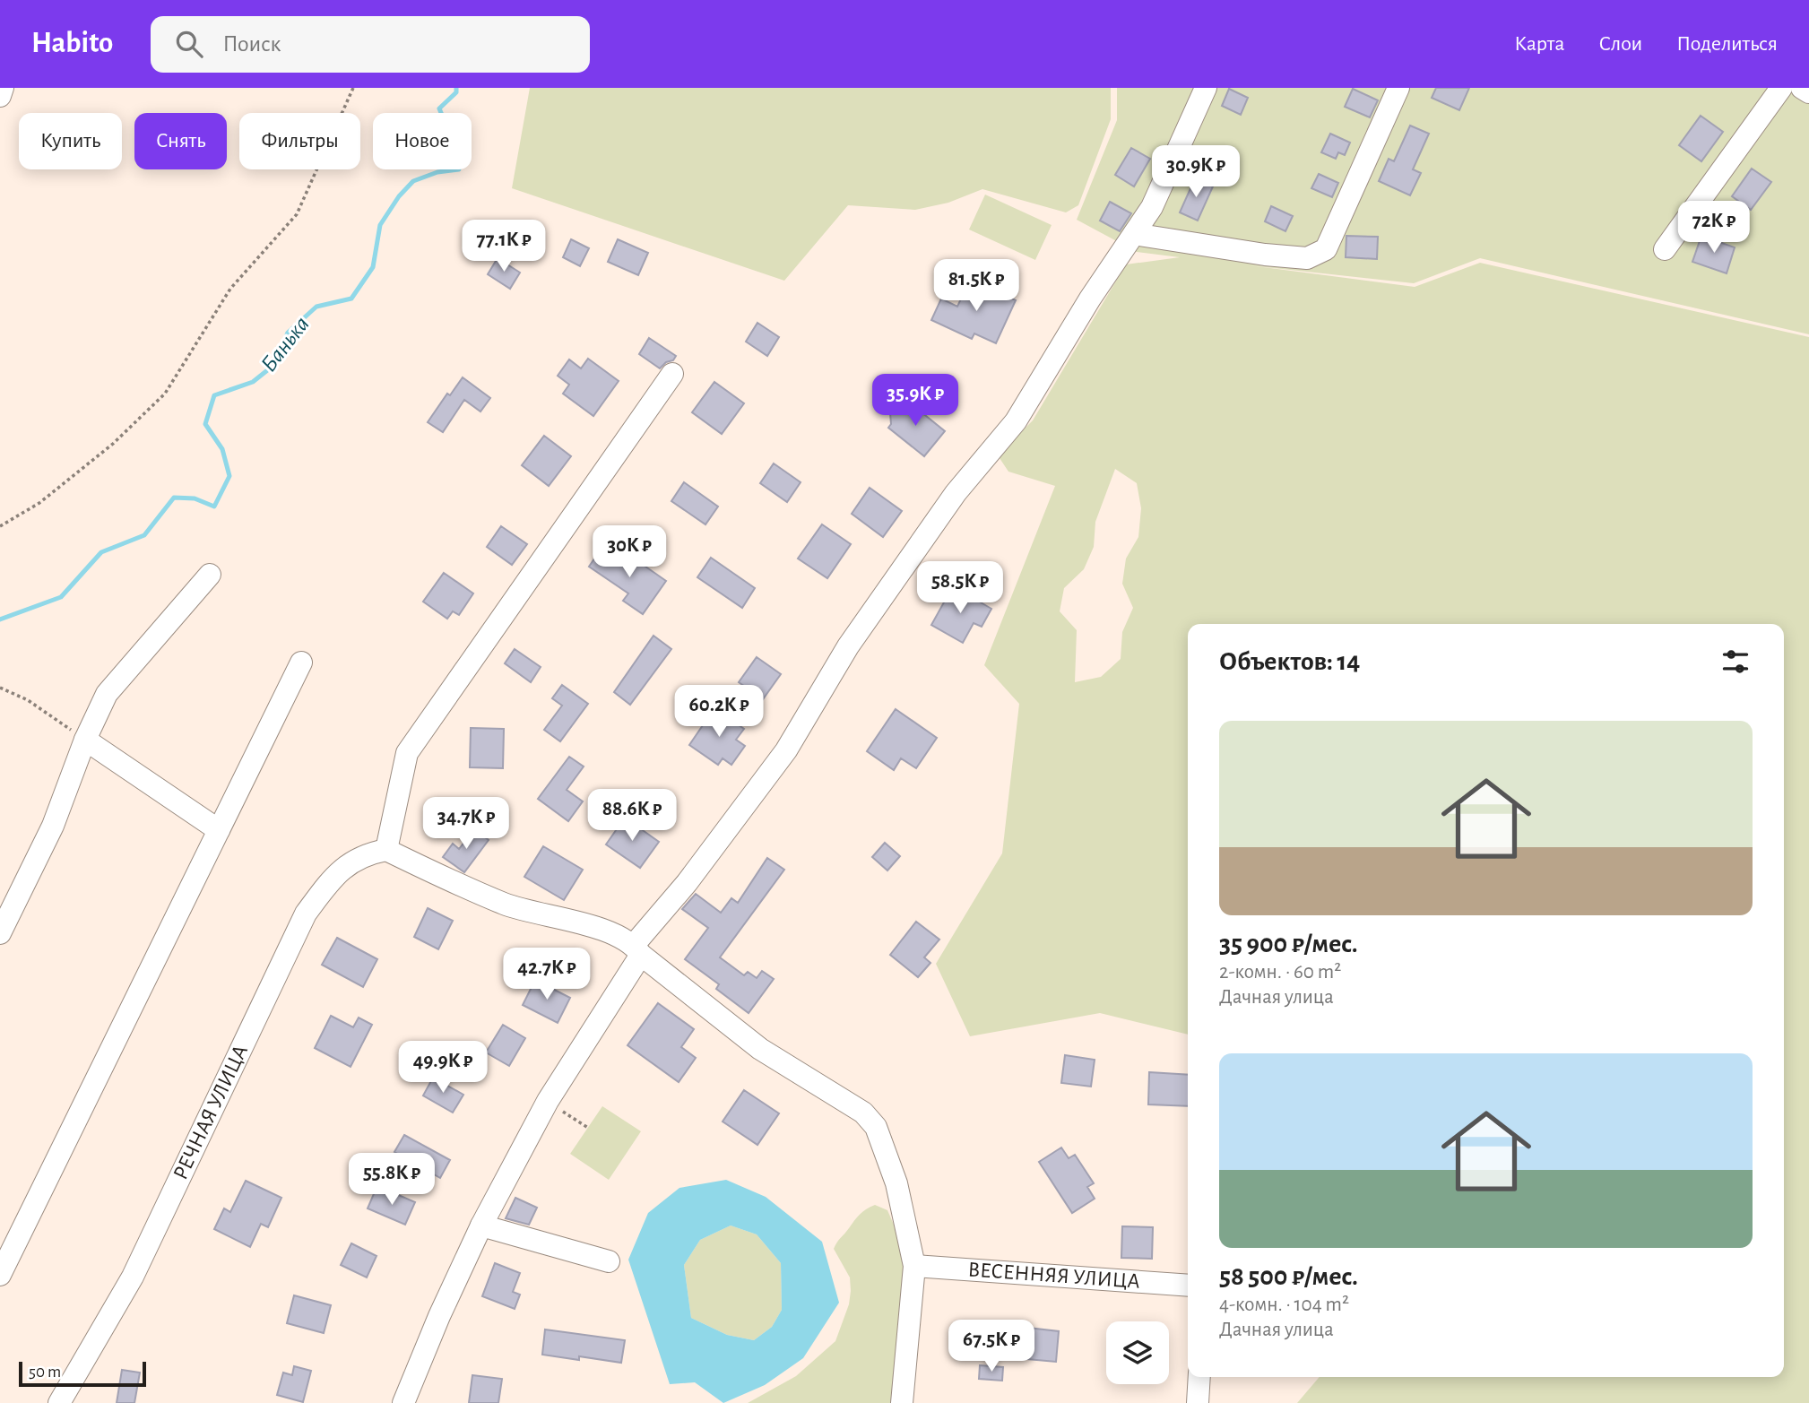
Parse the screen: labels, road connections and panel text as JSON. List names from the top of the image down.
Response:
{
  "streets": {
    "street": ["РЕЧНАЯ УЛИЦА", "ВЕСЕННЯЯ УЛИЦА"]
  },
  "water": ["Банька"],
  "scale_bar": "50 m",
  "page": {
    "header": "Habito",
    "search": "Поиск",
    "nav": ["Карта", "Слои", "Поделиться"],
    "chip": [
      "Купить",
      "Снять",
      "Фильтры",
      "Новое"
    ],
    "price": [
      "30.9K ₽",
      "72K ₽",
      "77.1K ₽",
      "81.5K ₽",
      "35.9K ₽",
      "30K ₽",
      "58.5K ₽",
      "60.2K ₽",
      "88.6K ₽",
      "34.7K ₽",
      "42.7K ₽",
      "49.9K ₽",
      "55.8K ₽",
      "67.5K ₽"
    ],
    "heading": "Объектов: 14",
    "list": [
      {
        "name": "35 900 ₽/мес.",
        "note": "2-комн. · 60 m² · Дачная улица"
      },
      {
        "name": "58 500 ₽/мес.",
        "note": "4-комн. · 104 m² · Дачная улица"
      }
    ],
    "scale": "50 m"
  }
}
